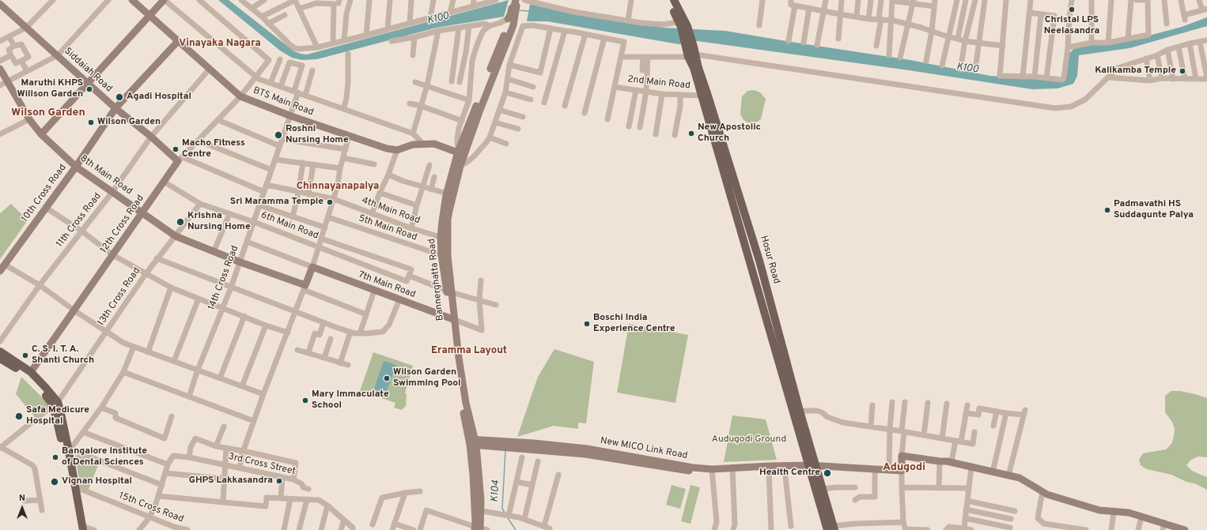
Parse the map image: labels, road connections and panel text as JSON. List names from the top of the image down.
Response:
{
  "streets": {
    "main road": ["Hosur Road"],
    "street": [
      "Siddaiah Road",
      "2nd Main Road",
      "BTS Main Road",
      "8th Main Road",
      "10th Cross Road",
      "4th Main Road",
      "11th Cross Road",
      "12th Cross Road",
      "6th Main Road",
      "5th Main Road",
      "14th Cross Road",
      "Bannerghatta Road",
      "7th Main Road",
      "13th Cross Road",
      "New MICO Link Road",
      "3rd Cross Street",
      "15th Cross Road"
    ]
  },
  "crossings": [
    ["Siddaiah Road", "10th Cross Road"],
    ["Siddaiah Road", "11th Cross Road"],
    ["Siddaiah Road", "12th Cross Road"],
    ["2nd Main Road", "Hosur Road"],
    ["BTS Main Road", "10th Cross Road"],
    ["BTS Main Road", "11th Cross Road"],
    ["BTS Main Road", "12th Cross Road"],
    ["BTS Main Road", "14th Cross Road"],
    ["8th Main Road", "10th Cross Road"],
    ["8th Main Road", "11th Cross Road"],
    ["8th Main Road", "12th Cross Road"],
    ["8th Main Road", "14th Cross Road"],
    ["8th Main Road", "13th Cross Road"],
    ["4th Main Road", "14th Cross Road"],
    ["4th Main Road", "Bannerghatta Road"],
    ["12th Cross Road", "6th Main Road"],
    ["6th Main Road", "14th Cross Road"],
    ["6th Main Road", "13th Cross Road"],
    ["5th Main Road", "Bannerghatta Road"],
    ["Hosur Road", "New MICO Link Road"],
    ["Bannerghatta Road", "7th Main Road"],
    ["Bannerghatta Road", "New MICO Link Road"]
  ],
  "districts": [
    "Vinayaka Nagara",
    "Wilson Garden",
    "Chinnayanapalya",
    "Eramma Layout",
    "Adugodi"
  ],
  "water": ["K100", "K104"],
  "parks": ["Audugodi Ground"],
  "places": [
    "Christal LPS Neelasandra",
    "Kalikamba Temple",
    "Maruthi KHPS Willson Garden",
    "Agadi Hospital",
    "Wilson Garden",
    "New Apostolic Church",
    "Roshni Nursing Home",
    "Macho Fitness Centre",
    "Sri Maramma Temple",
    "Padmavathi HS Suddagunte Palya",
    "Krishna Nursing Home",
    "Boschi India Experience Centre",
    "C. S. I. T. A. Shanti Church",
    "Wilson Garden Swimming Pool",
    "Mary Immaculate School",
    "Safa Medicure Hospital",
    "Bangalore Institute of Dental Sciences",
    "Health Centre",
    "GHPS Lakkasandra",
    "Vignan Hospital"
  ],
  "north": "top"
}
